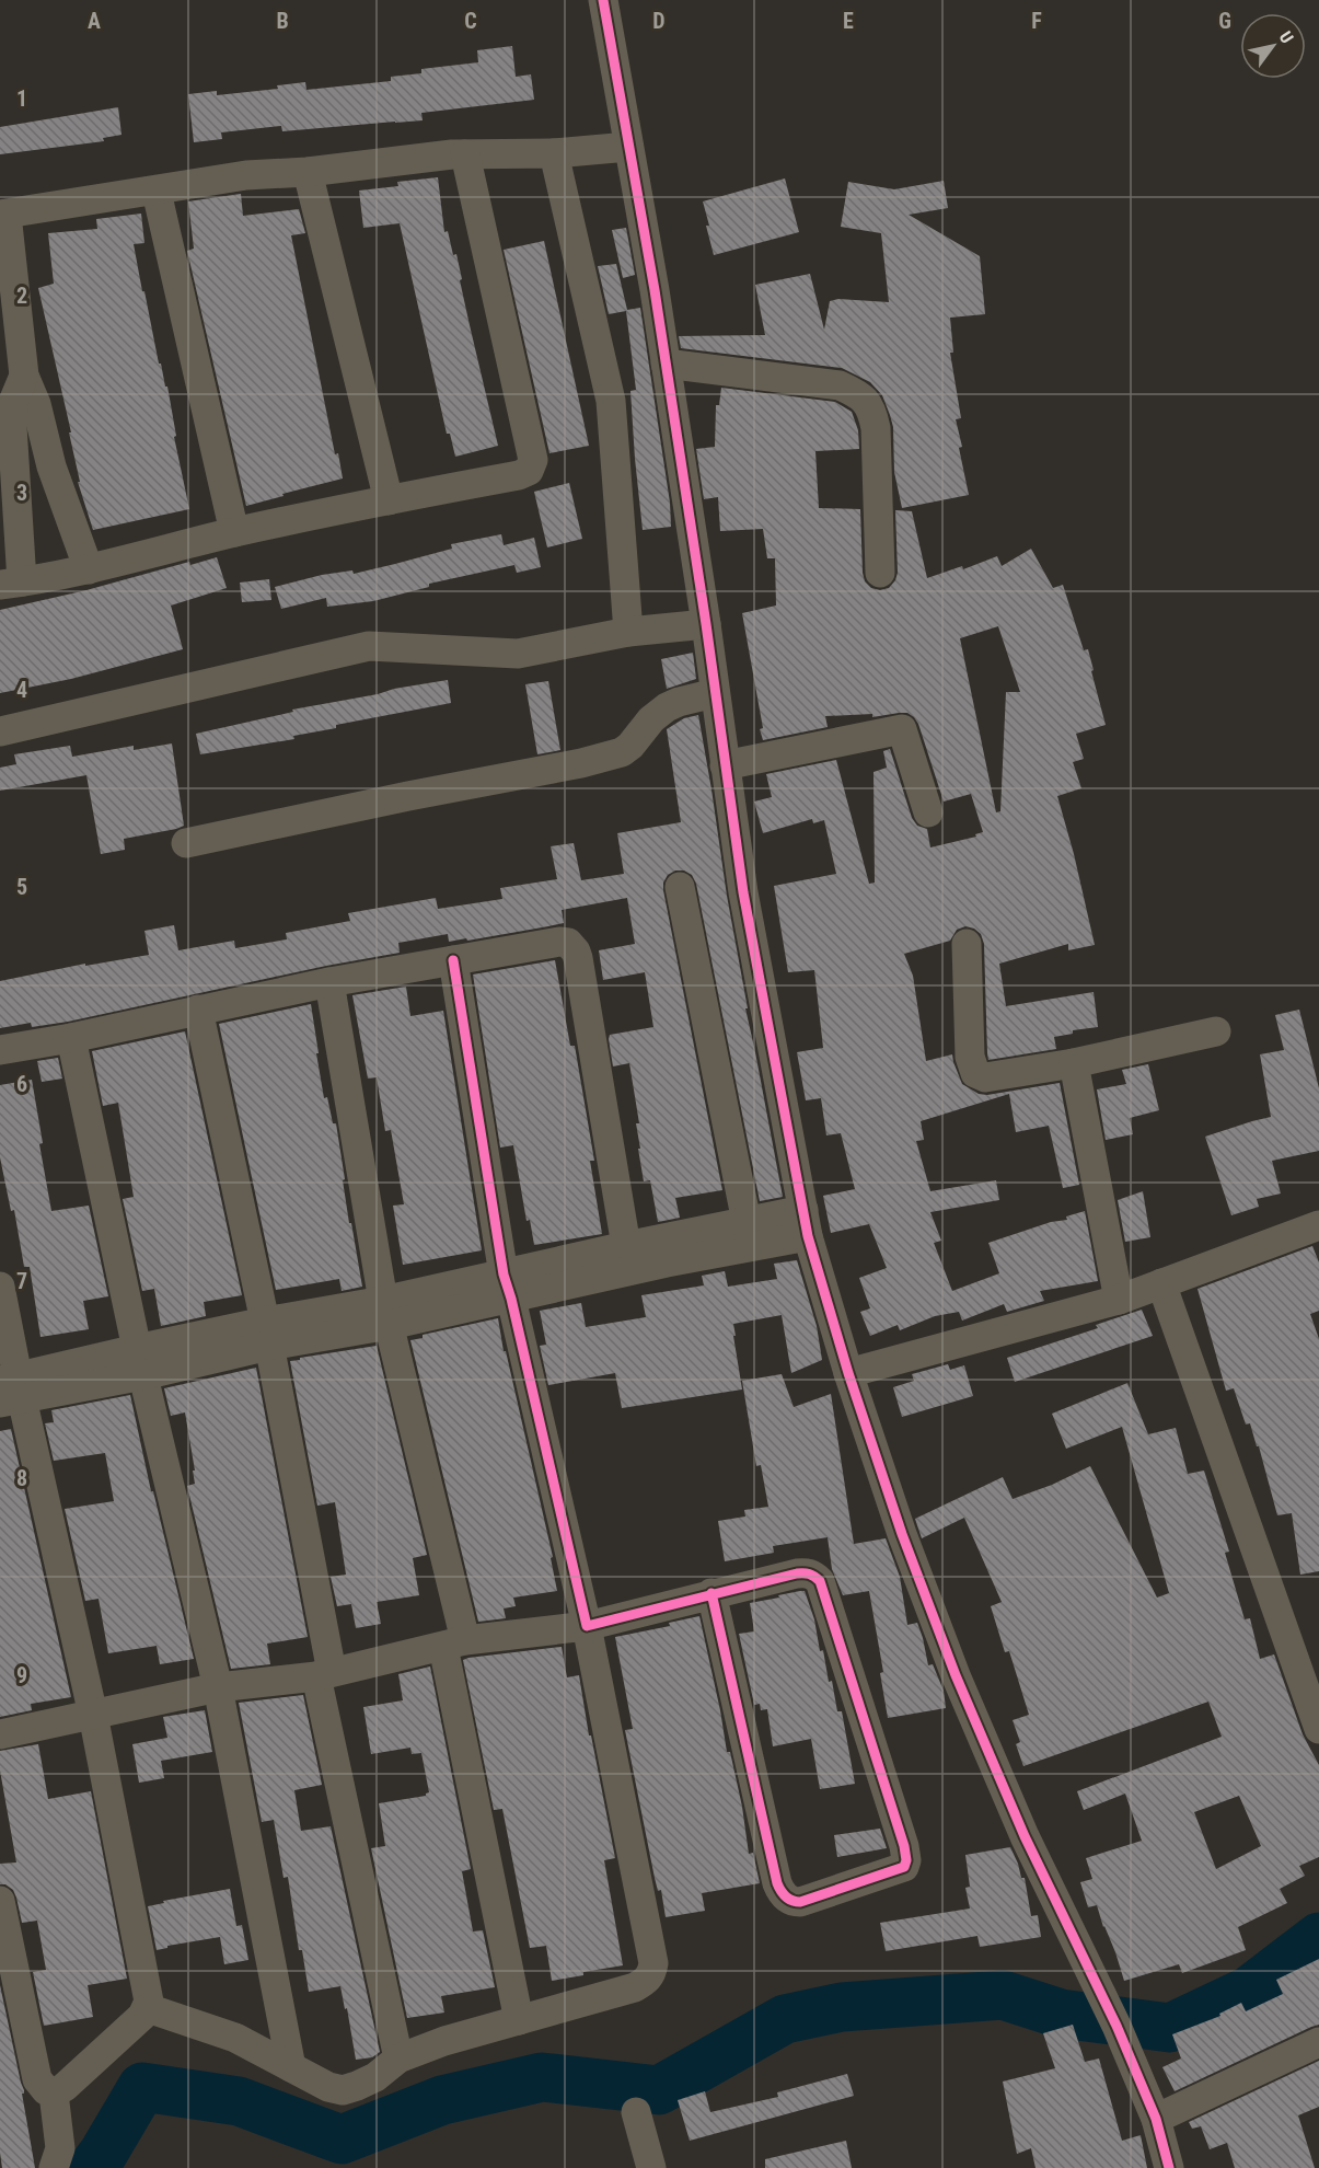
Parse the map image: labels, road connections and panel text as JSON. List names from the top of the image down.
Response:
{
  "north": "top right",
  "grid": {
    "columns": [
      "A",
      "B",
      "C",
      "D",
      "E",
      "F",
      "G"
    ],
    "rows": [
      "1",
      "2",
      "3",
      "4",
      "5",
      "6",
      "7",
      "8",
      "9"
    ]
  }
}
